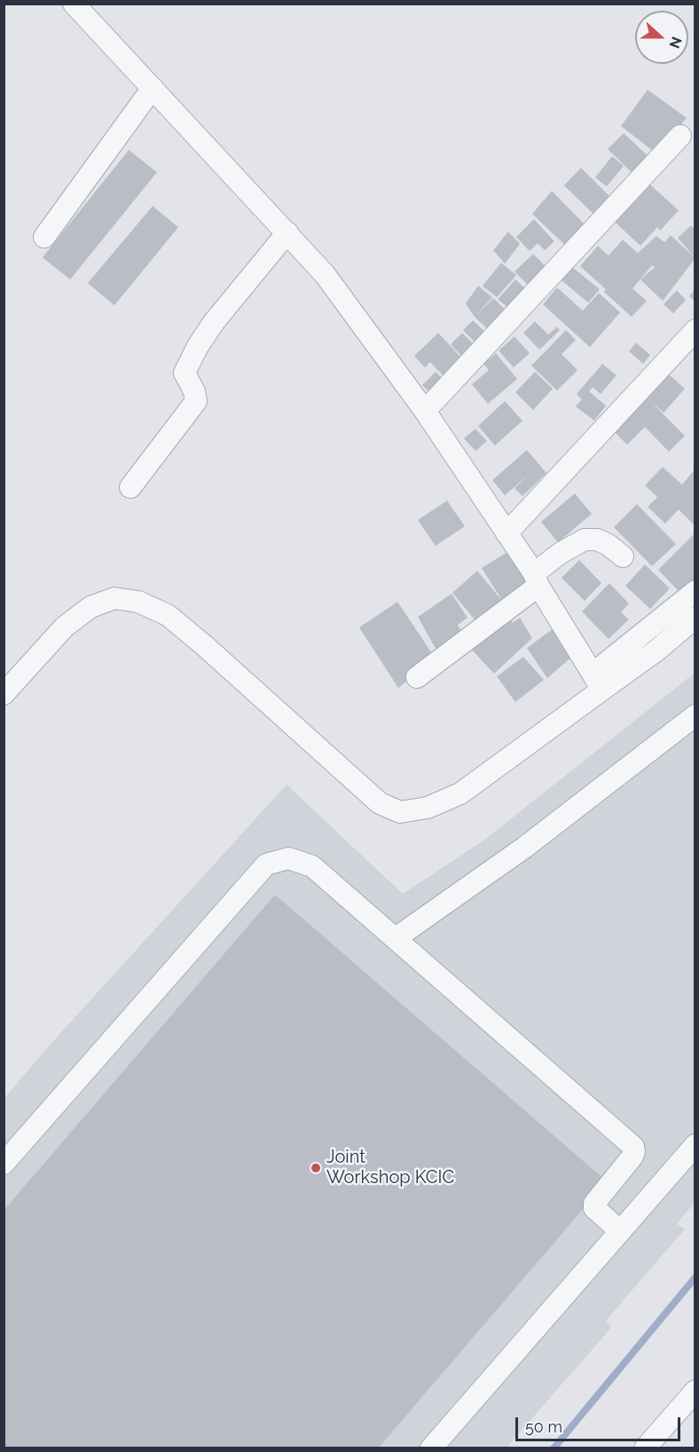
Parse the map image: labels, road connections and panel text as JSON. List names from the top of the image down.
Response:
{
  "places": ["Joint Workshop KCIC"],
  "scale_bar": "50 m",
  "north": "right"
}
